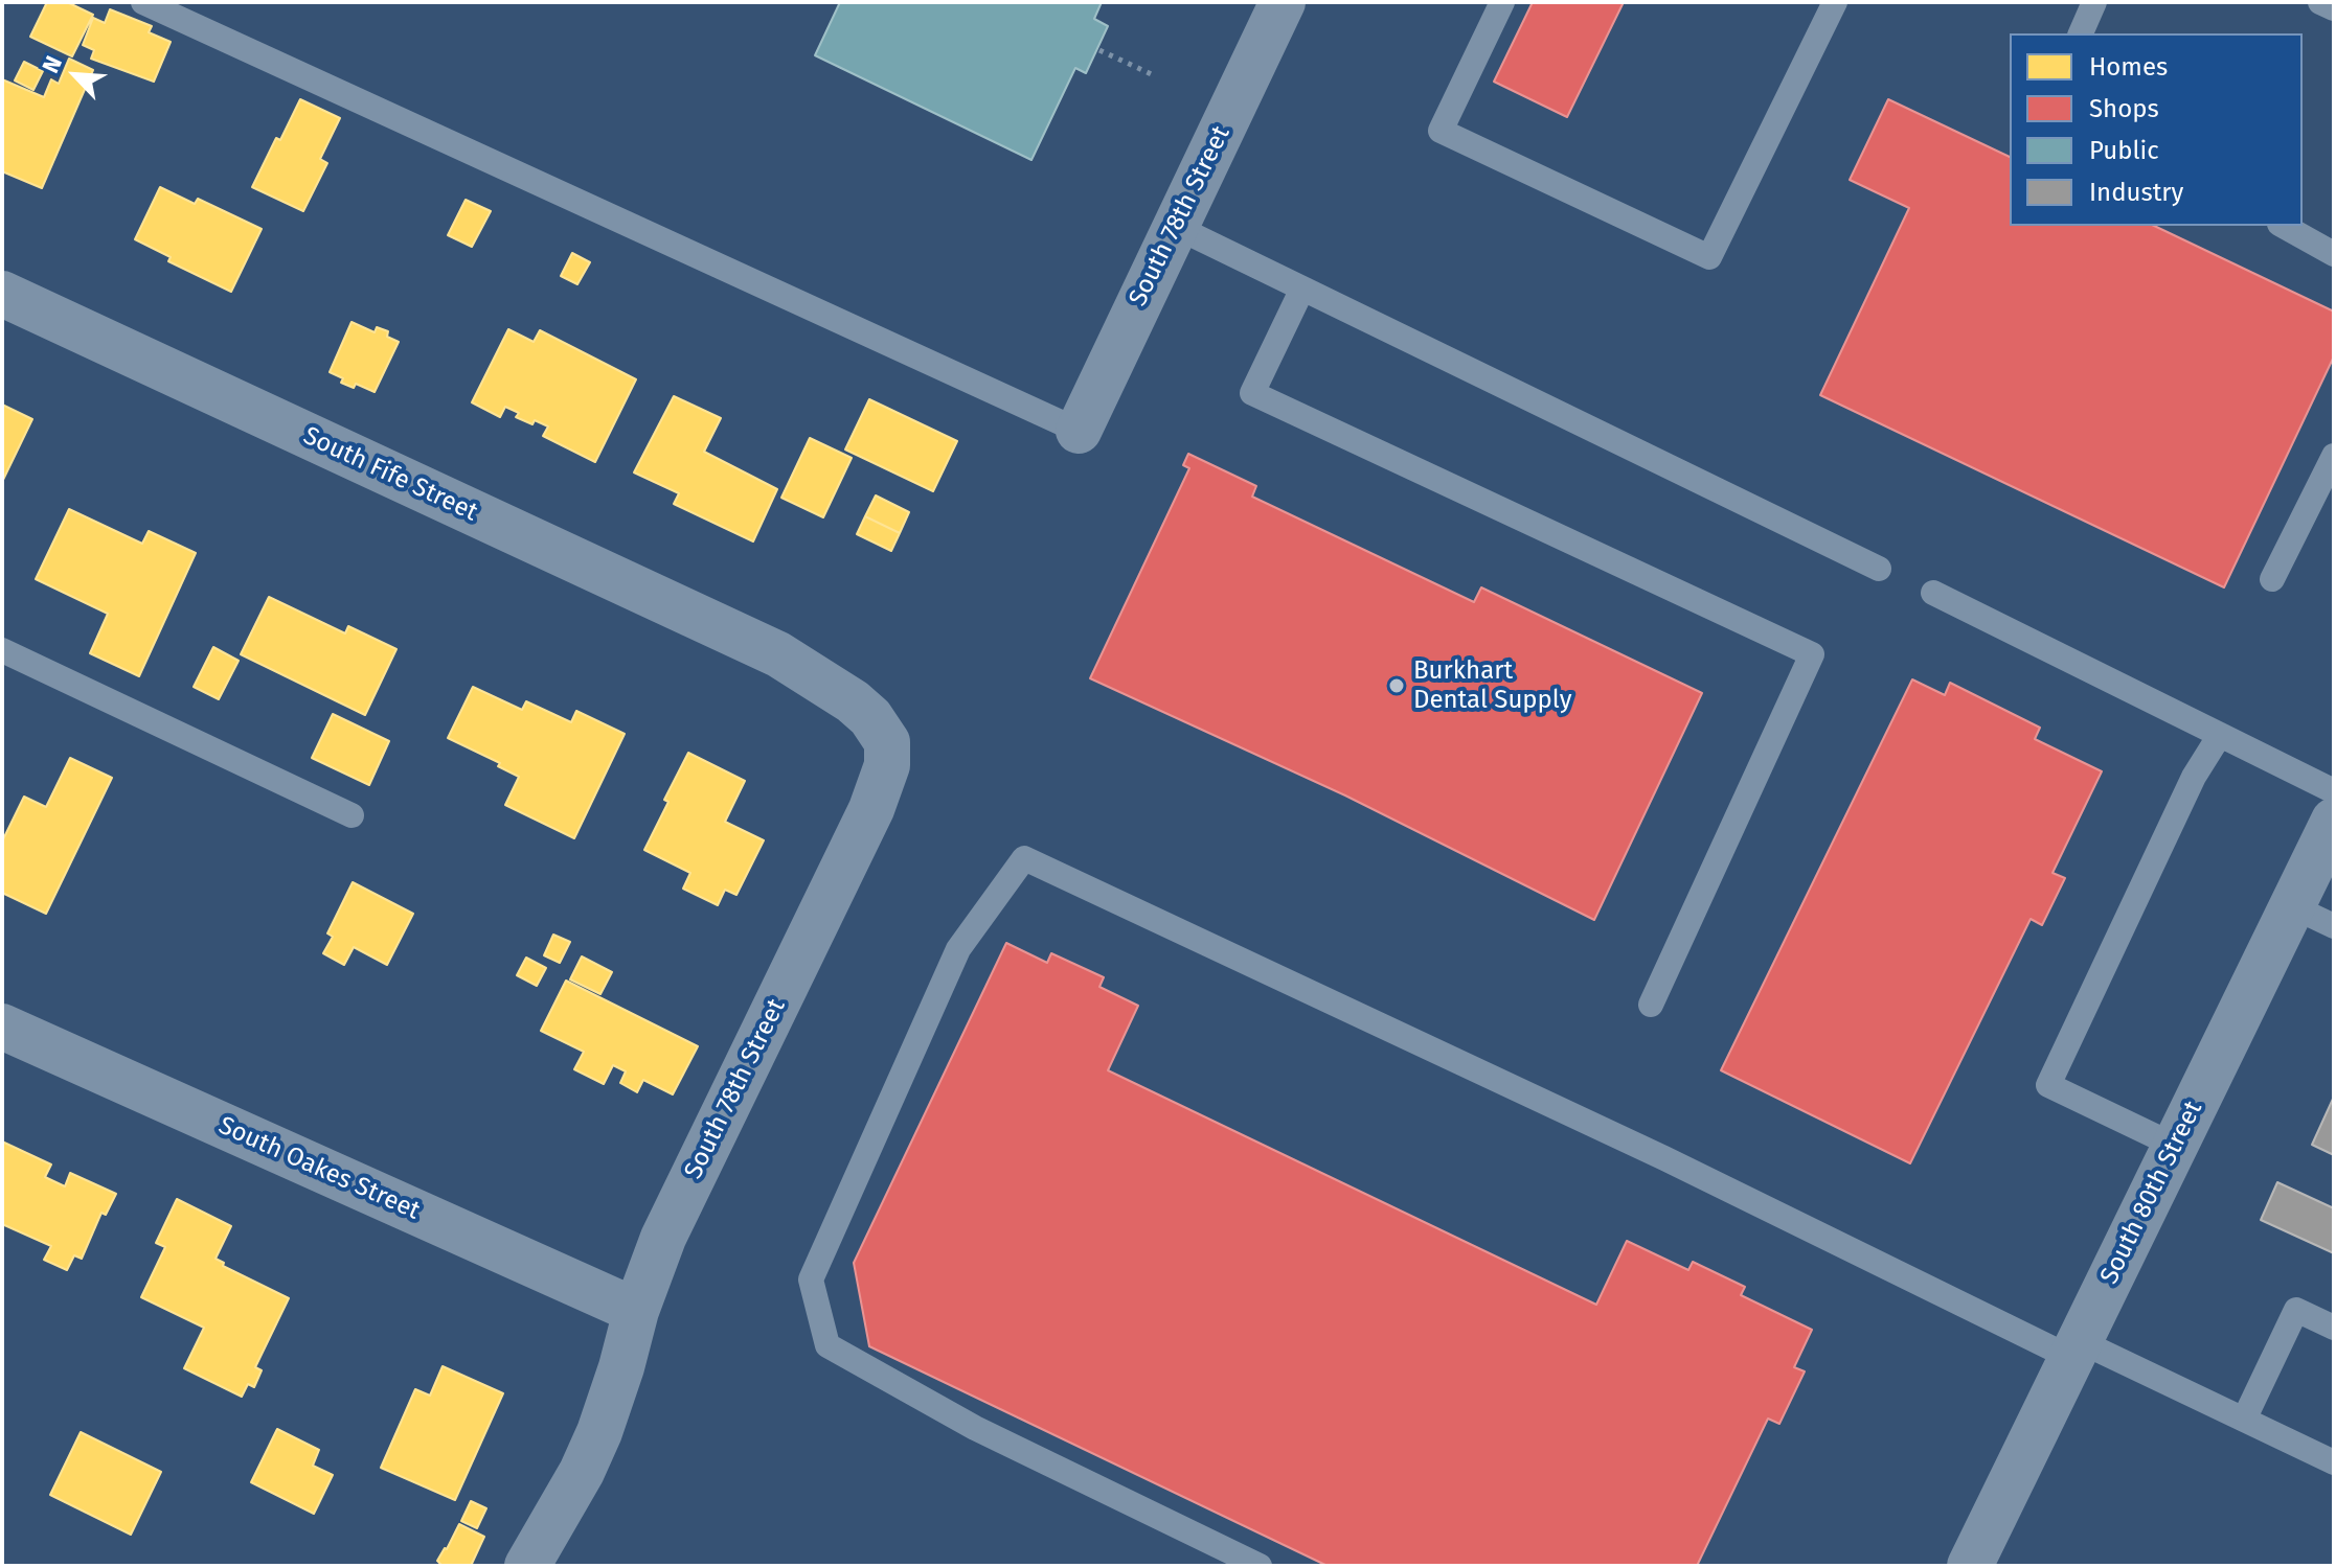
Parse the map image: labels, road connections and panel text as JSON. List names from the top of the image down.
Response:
{
  "streets": {
    "street": [
      "South 78th Street",
      "South Fife Street",
      "South Oakes Street",
      "South 80th Street"
    ]
  },
  "crossings": [
    ["South 78th Street", "South Fife Street"],
    ["South 78th Street", "South Oakes Street"]
  ],
  "places": ["Burkhart Dental Supply"],
  "legend": [
    "Homes",
    "Shops",
    "Public",
    "Industry"
  ],
  "north": "top left"
}
